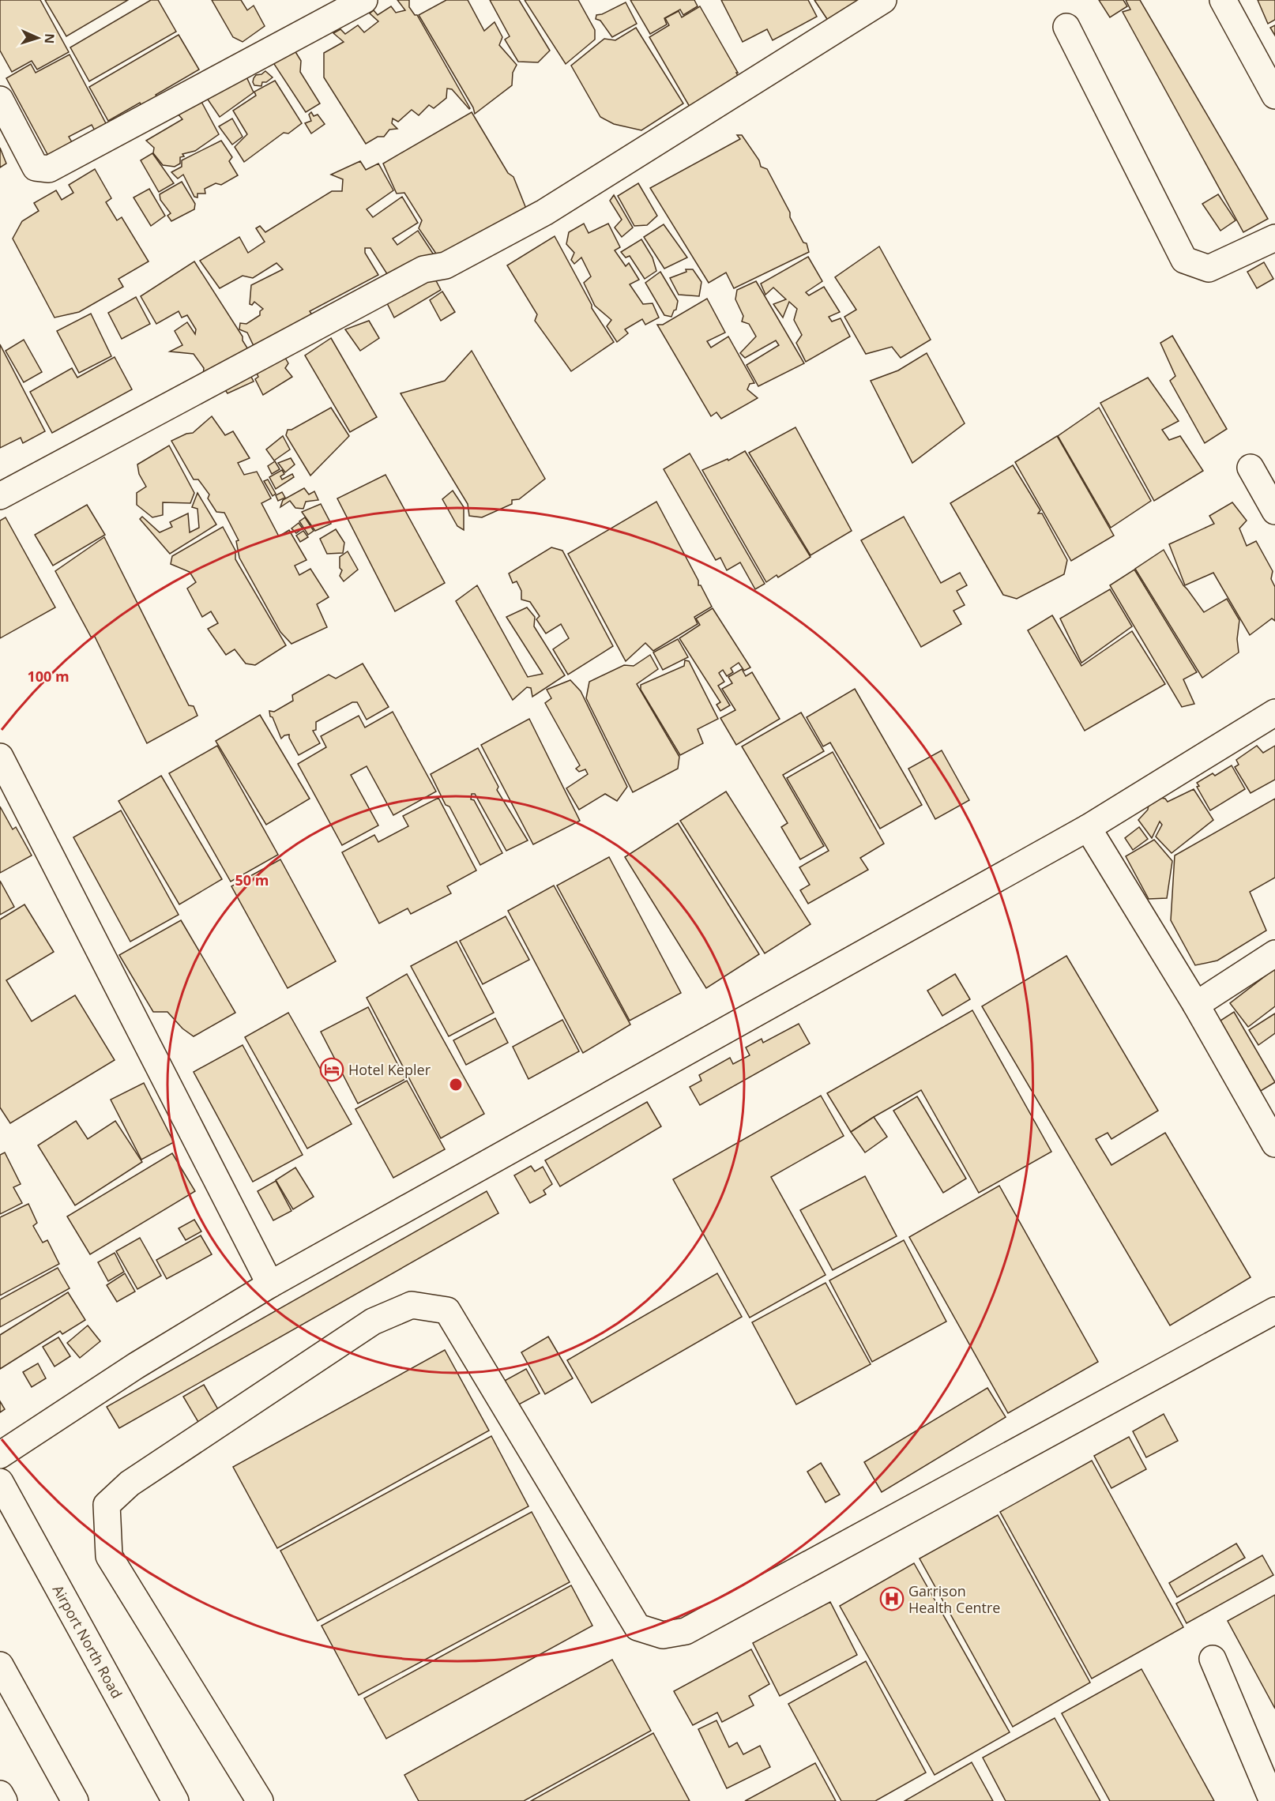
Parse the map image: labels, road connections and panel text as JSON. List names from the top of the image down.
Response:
{
  "streets": {
    "street": ["Airport North Road"]
  },
  "places": {
    "hotel": ["Hotel Kepler"],
    "hospital": ["Garrison Health Centre"]
  },
  "north": "right",
  "rings": ["100 m", "50 m"]
}
